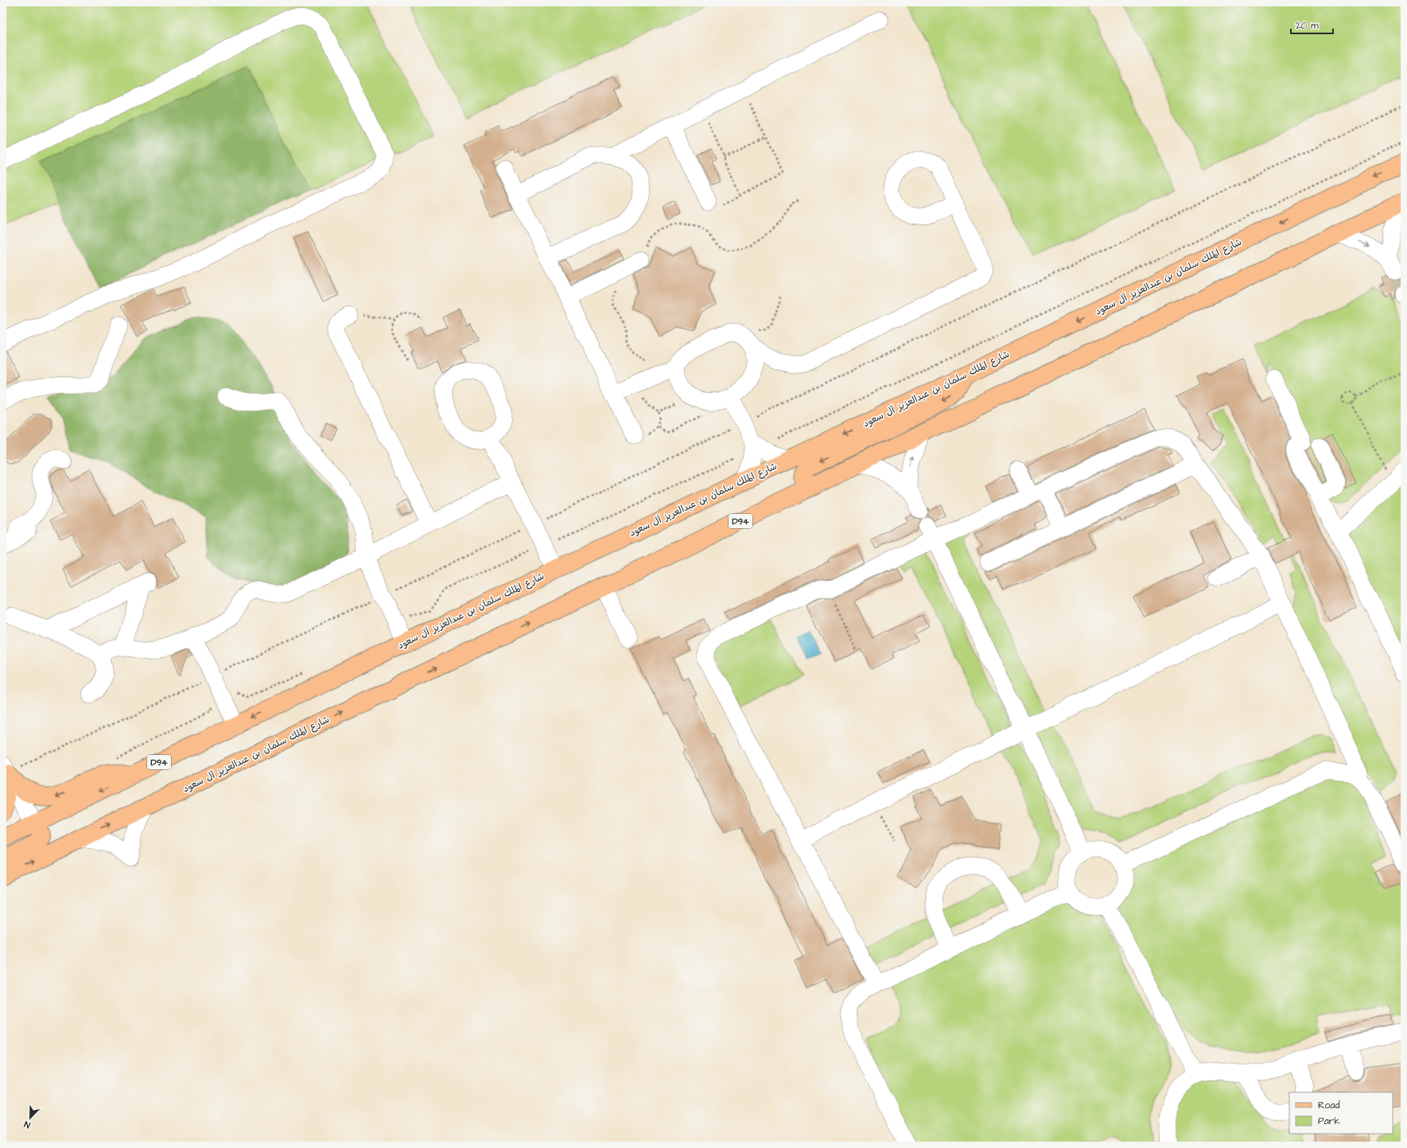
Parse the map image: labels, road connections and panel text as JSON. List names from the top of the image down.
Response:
{
  "streets": {
    "main road": ["شارع الملك سلمان بن عبدالعزيز آل سعود", "D94"]
  },
  "legend": ["Road", "Park"],
  "scale_bar": "20 m",
  "north": "bottom left"
}
